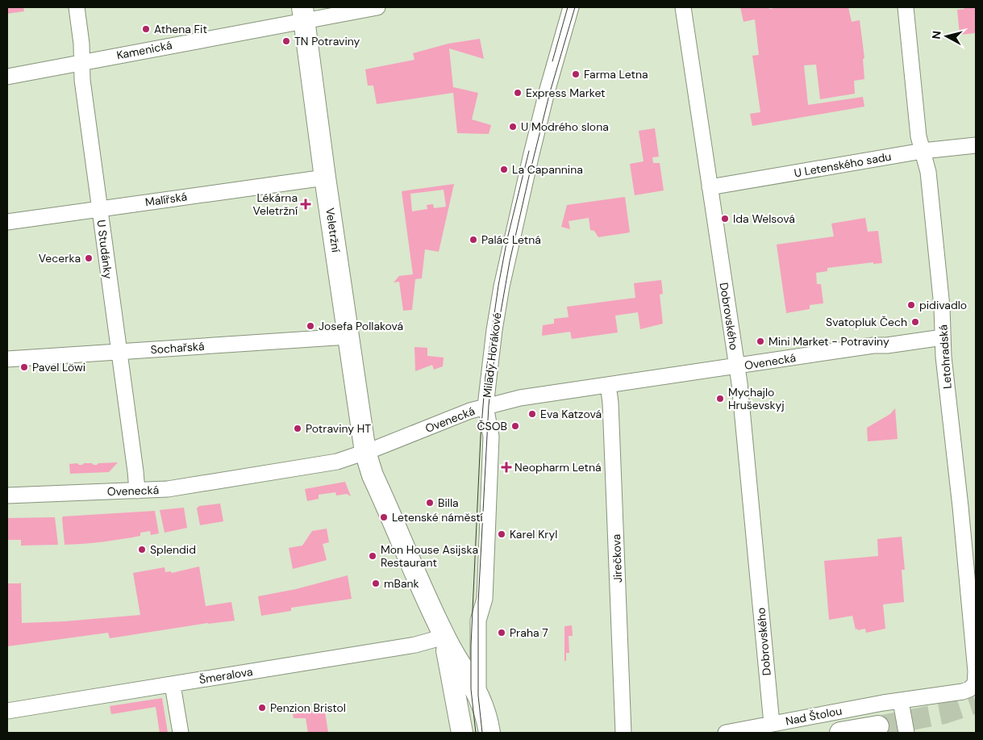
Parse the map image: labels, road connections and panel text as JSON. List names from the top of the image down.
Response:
{
  "streets": {
    "main road": ["Veletržní", "Milady Horákové"],
    "street": [
      "Kamenická",
      "U Letenského sadu",
      "Malířská",
      "U Studánky",
      "Dobrovského",
      "Sochařská",
      "Letohradská",
      "Ovenecká",
      "Jirečkova",
      "Šmeralova",
      "Nad Štolou"
    ]
  },
  "crossings": [
    ["Kamenická", "Veletržní"],
    ["Kamenická", "U Studánky"],
    ["U Letenského sadu", "Dobrovského"],
    ["U Letenského sadu", "Letohradská"],
    ["Malířská", "Veletržní"],
    ["Malířská", "U Studánky"],
    ["Veletržní", "Sochařská"],
    ["Veletržní", "Ovenecká"],
    ["U Studánky", "Sochařská"],
    ["U Studánky", "Ovenecká"],
    ["Dobrovského", "Ovenecká"],
    ["Dobrovského", "Nad Štolou"],
    ["Milady Horákové", "Ovenecká"],
    ["Letohradská", "Ovenecká"],
    ["Letohradská", "Nad Štolou"],
    ["Ovenecká", "Jirečkova"]
  ],
  "places": {
    "other": [
      "Athena Fit",
      "TN Potraviny",
      "Farma Letna",
      "Express Market",
      "U Modrého slona",
      "La Capannina",
      "Ida Welsová",
      "Palác Letná",
      "Vecerka",
      "pidivadlo",
      "Svatopluk Čech",
      "Josefa Pollaková",
      "Mini Market - Potraviny",
      "Pavel Löwi",
      "Mychajlo Hruševskyj",
      "Eva Katzová",
      "ČSOB",
      "Potraviny HT",
      "Billa",
      "Letenské náměstí",
      "Karel Kryl",
      "Splendid",
      "Mon House Asijska Restaurant",
      "mBank",
      "Praha 7",
      "Penzion Bristol"
    ],
    "health": ["Lékárna Veletržní", "Neopharm Letná"]
  },
  "north": "left"
}
